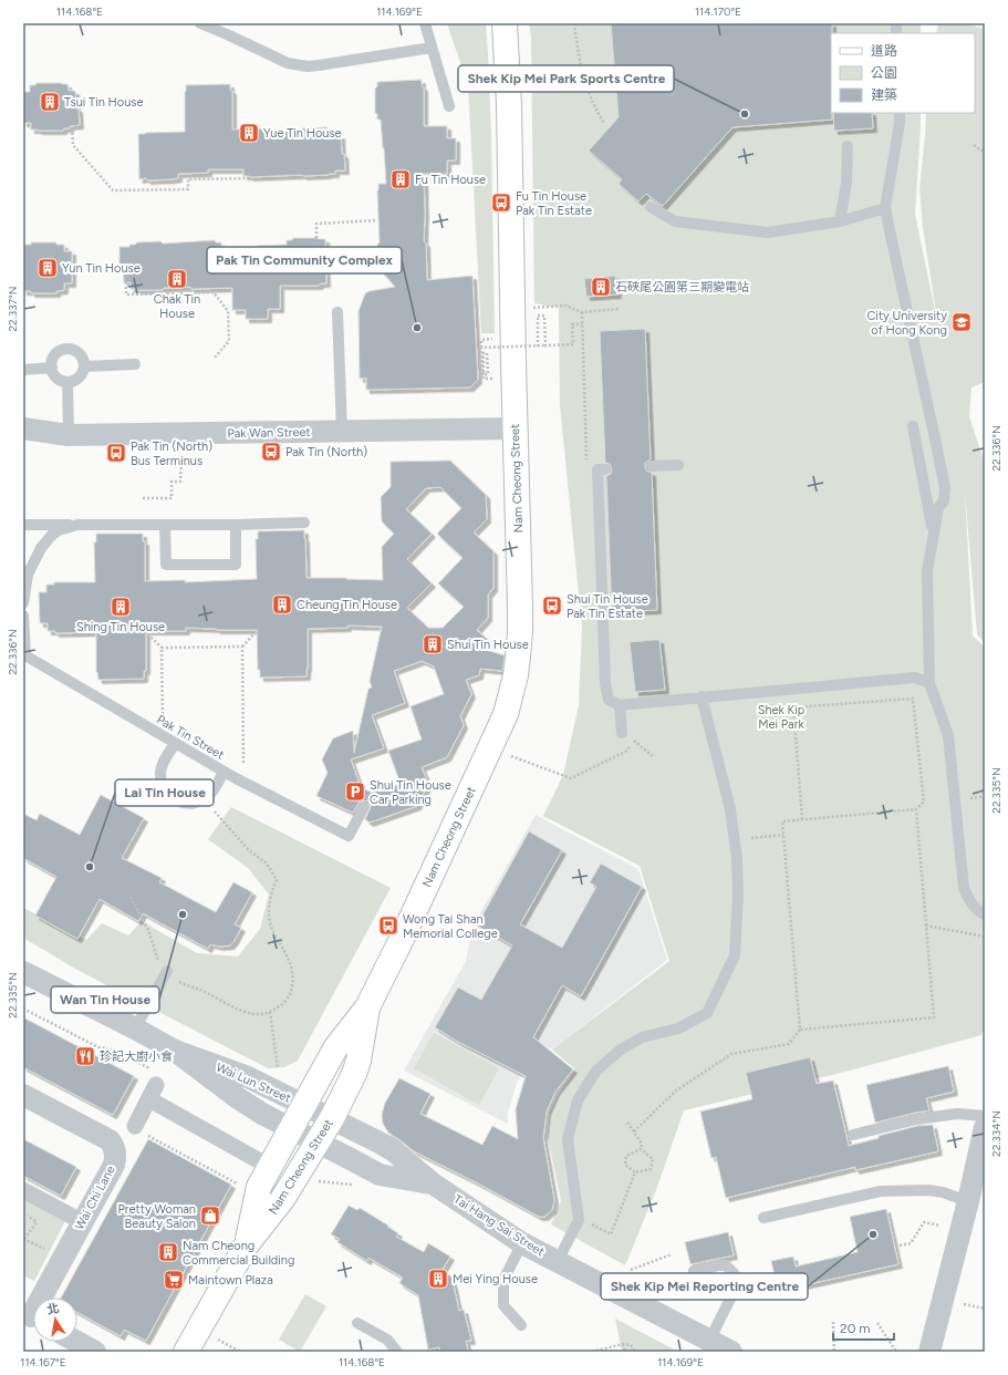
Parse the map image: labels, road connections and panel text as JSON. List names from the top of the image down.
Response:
{
  "streets": {
    "main road": ["Nam Cheong Street"],
    "street": [
      "Pak Wan Street",
      "Wai Lun Street",
      "Wai Chi Lane",
      "Tai Hang Sai Street"
    ],
    "lane": ["Pak Tin Street"]
  },
  "crossings": [
    ["Pak Wan Street", "Nam Cheong Street"],
    ["Nam Cheong Street", "Wai Lun Street"],
    ["Nam Cheong Street", "Tai Hang Sai Street"],
    ["Wai Lun Street", "Tai Hang Sai Street"]
  ],
  "parks": ["Shek Kip Mei Park"],
  "places": {
    "building": [
      "Tsui Tin House",
      "Yue Tin House",
      "Fu Tin House",
      "Yun Tin House",
      "Chak Tin House",
      "石硤尾公園第三期變電站",
      "Cheung Tin House",
      "Shing Tin House",
      "Shui Tin House",
      "Nam Cheong Commercial Building",
      "Mei Ying House"
    ],
    "other": [
      "Shek Kip Mei Park Sports Centre",
      "Pak Tin Community Complex",
      "Lai Tin House",
      "Wan Tin House",
      "Shek Kip Mei Reporting Centre"
    ],
    "bus stop": [
      "Fu Tin House Pak Tin Estate",
      "Pak Tin (North)",
      "Pak Tin (North) Bus Terminus",
      "Shui Tin House Pak Tin Estate",
      "Wong Tai Shan Memorial College"
    ],
    "school or university": ["City University of Hong Kong"],
    "parking": ["Shui Tin House Car Parking"],
    "restaurant": ["珍記大廚小食"],
    "shop": ["Pretty Woman Beauty Salon"],
    "supermarket": ["Maintown Plaza"]
  },
  "legend": ["道路", "公園", "建築"],
  "scale_bar": "20 m",
  "north": "top",
  "coordinates": [
    "114.168°E",
    "114.169°E",
    "114.170°E",
    "22.337°N",
    "22.336°N",
    "22.335°N",
    "22.334°N",
    "114.167°E"
  ]
}
